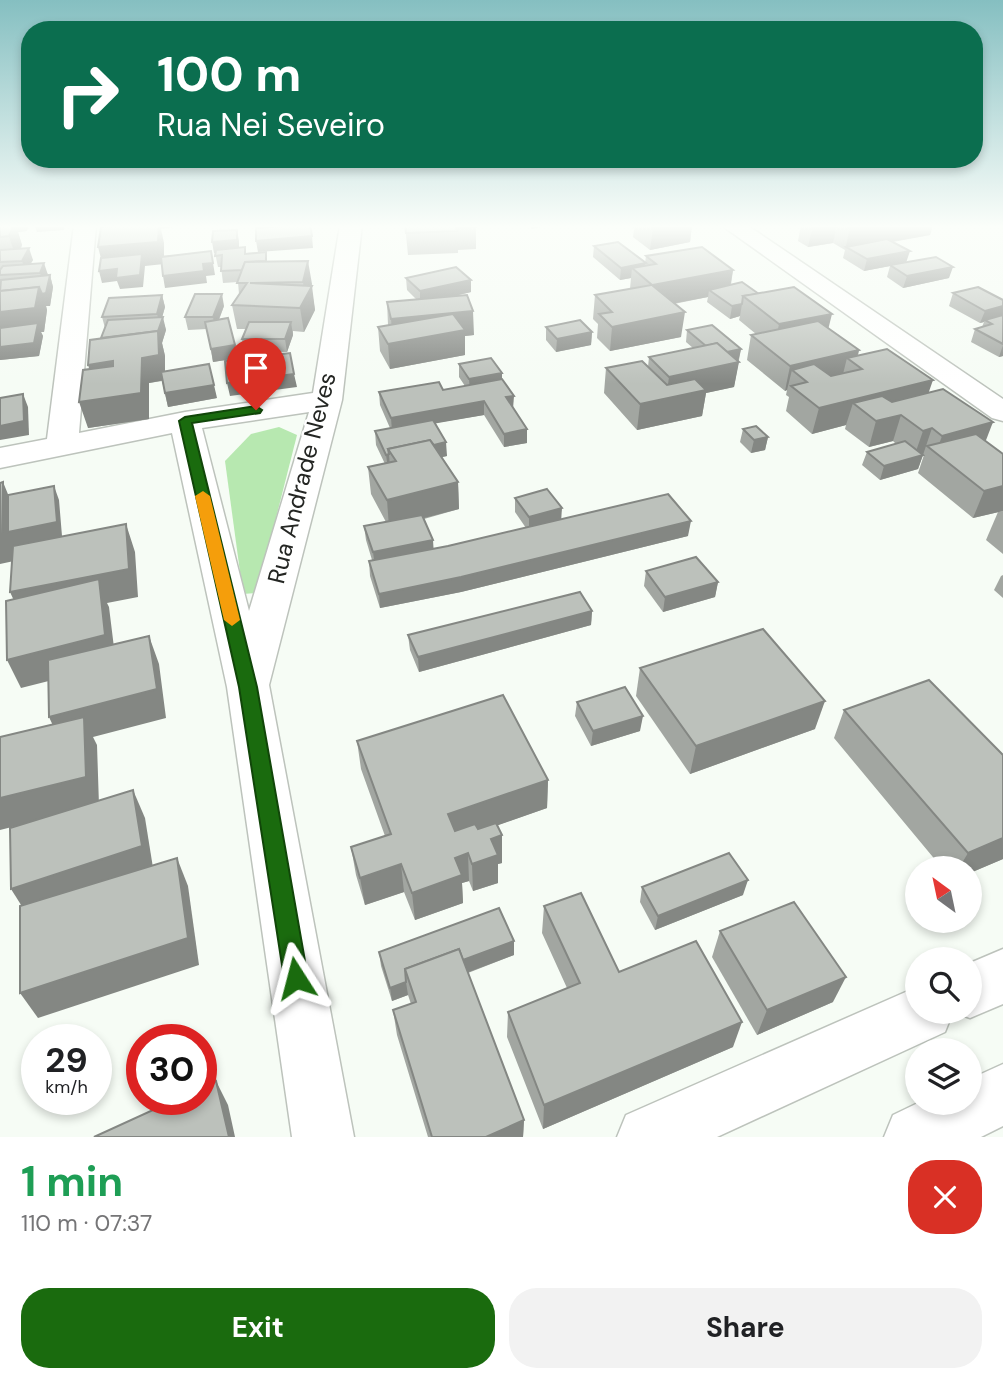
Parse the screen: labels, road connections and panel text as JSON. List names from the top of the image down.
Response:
{
  "streets": {
    "street": ["Rua Andrade Neves"]
  },
  "north": "top left",
  "page": {
    "turn": ["100 m", "Rua Nei Seveiro"],
    "speed": "29 km/h",
    "limit": "30",
    "heading": ["1 min", "110 m · 07:37"],
    "buttons": ["Exit", "Share"]
  }
}
